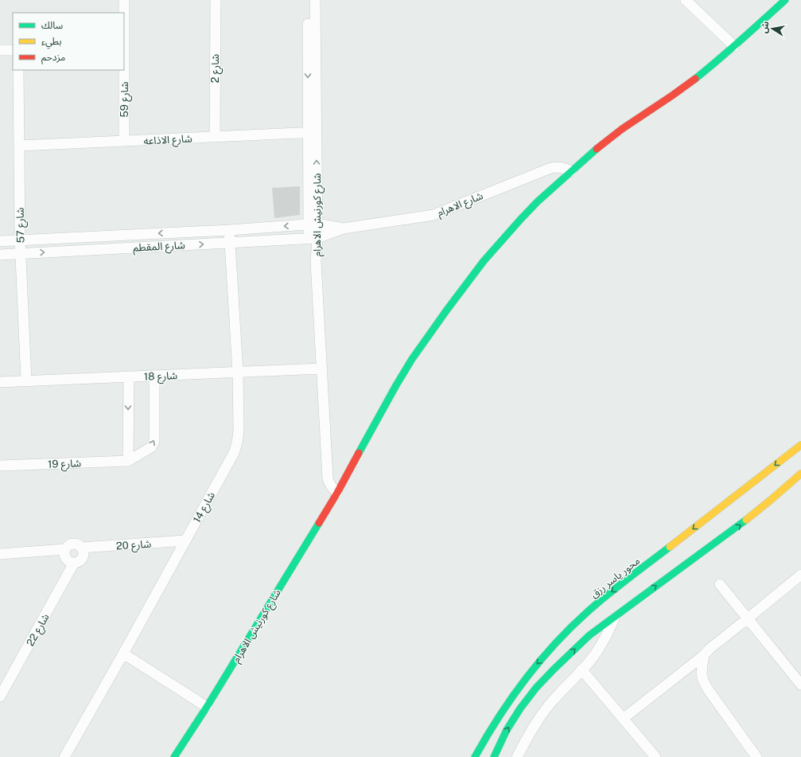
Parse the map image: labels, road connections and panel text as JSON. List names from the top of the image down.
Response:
{
  "streets": {
    "street": [
      "شارع 2",
      "شارع 59",
      "شارع الاذاعه",
      "شارع الاهرام",
      "شارع كورنيش الاهرام",
      "شارع 57",
      "شارع المقطم",
      "شارع 18",
      "شارع 19",
      "شارع 14",
      "شارع 20",
      "محور ياسر رزق",
      "شارع 22"
    ]
  },
  "crossings": [
    ["شارع 2", "شارع الاذاعه"],
    ["شارع 59", "شارع الاذاعه"],
    ["شارع الاذاعه", "شارع كورنيش الاهرام"],
    ["شارع الاذاعه", "شارع 57"],
    ["شارع الاهرام", "شارع كورنيش الاهرام"],
    ["شارع الاهرام", "شارع المقطم"],
    ["شارع كورنيش الاهرام", "شارع المقطم"],
    ["شارع كورنيش الاهرام", "شارع 18"],
    ["شارع 57", "شارع المقطم"],
    ["شارع 57", "شارع 18"],
    ["شارع المقطم", "شارع 14"],
    ["شارع 18", "شارع 19"],
    ["شارع 18", "شارع 14"],
    ["شارع 14", "شارع 20"],
    ["شارع 20", "شارع 22"]
  ],
  "legend": ["سالك", "بطيء", "مزدحم"],
  "north": "left"
}
